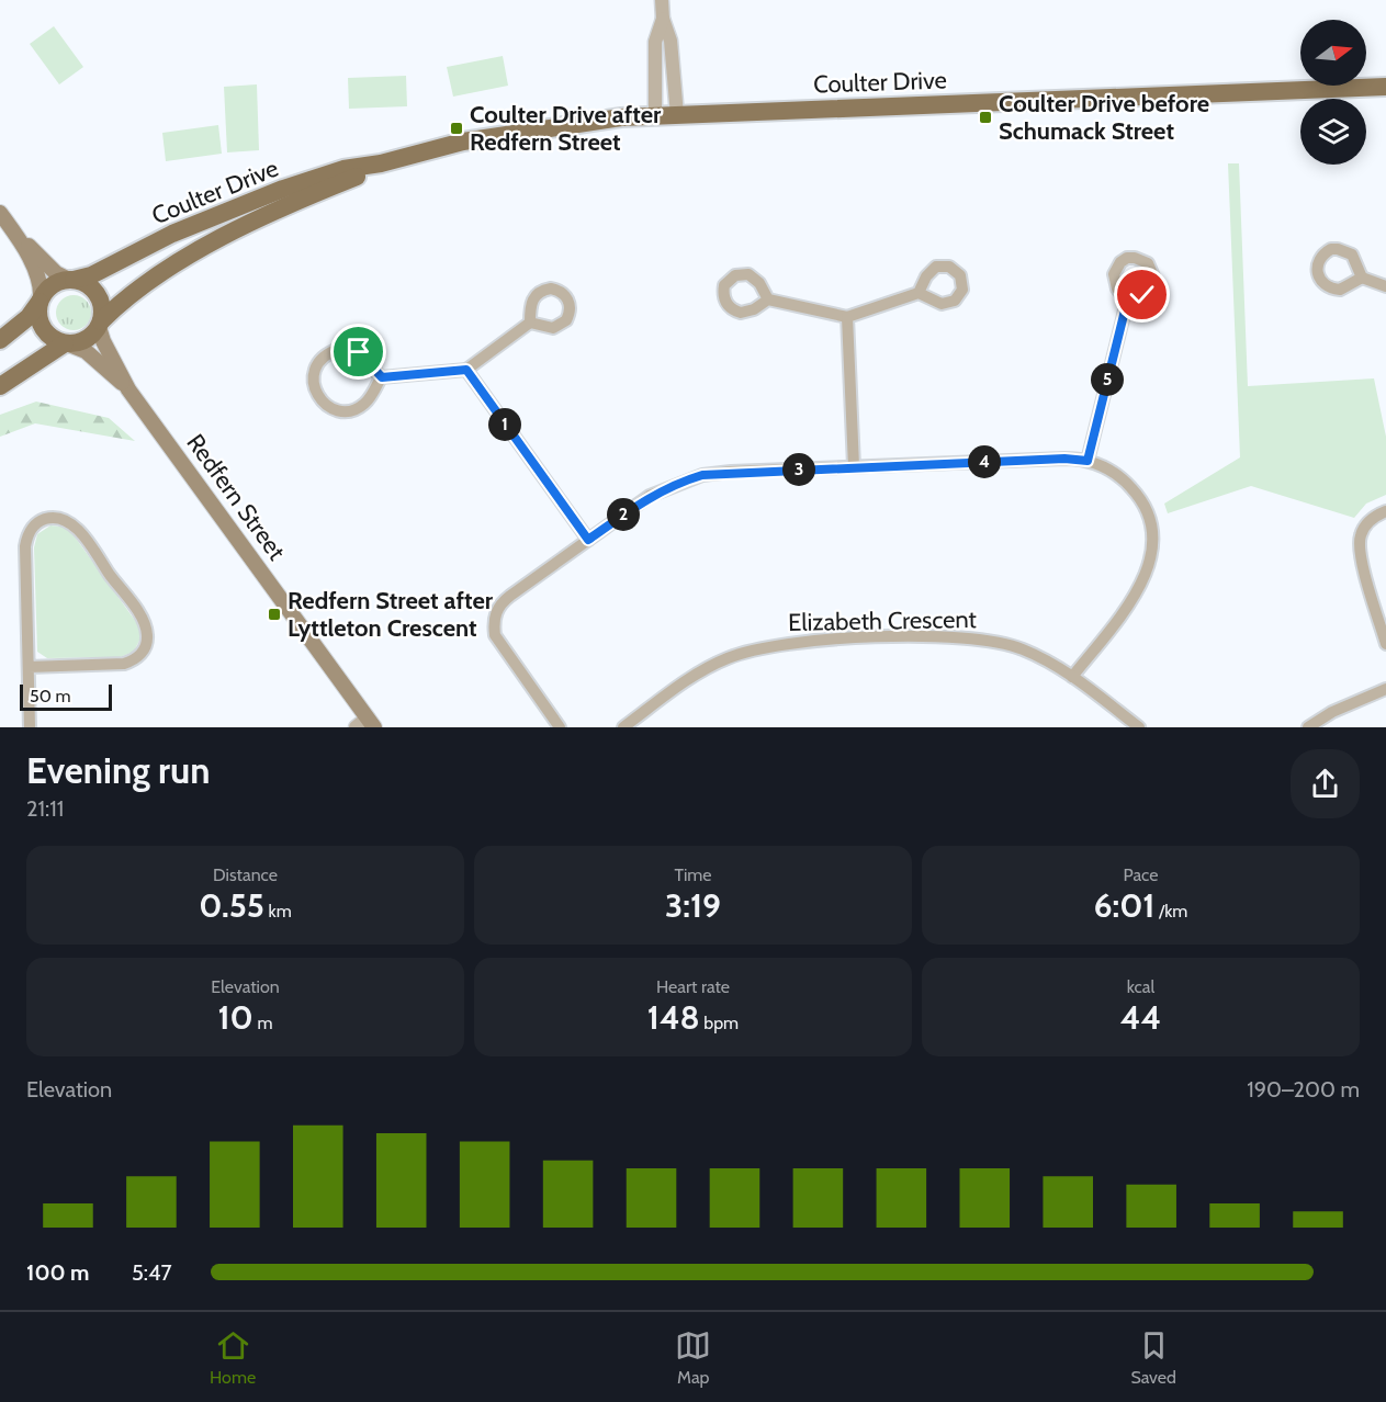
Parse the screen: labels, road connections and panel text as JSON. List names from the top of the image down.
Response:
{
  "streets": {
    "main road": ["Coulter Drive", "Redfern Street"],
    "street": ["Elizabeth Crescent"]
  },
  "crossings": [
    ["Coulter Drive", "Redfern Street"]
  ],
  "places": {
    "transit": ["Coulter Drive before Schumack Street", "Coulter Drive after Redfern Street", "Redfern Street after Lyttleton Crescent"]
  },
  "scale_bar": "50 m",
  "north": "right",
  "page": {
    "pins": [
      "5",
      "1",
      "4",
      "3",
      "2"
    ],
    "scale": "50 m",
    "heading": ["Evening run", "21:11"],
    "stats": [
      ["Distance", "0.55 km"],
      ["Time", "3:19"],
      ["Pace", "6:01 /km"],
      ["Elevation", "10 m"],
      ["Heart rate", "148 bpm"],
      ["kcal", "44"]
    ],
    "chart": ["Elevation", "190–200 m"],
    "list": [
      {
        "name": "100 m",
        "note": "5:47"
      }
    ],
    "tabs": ["Home", "Map", "Saved"]
  }
}
